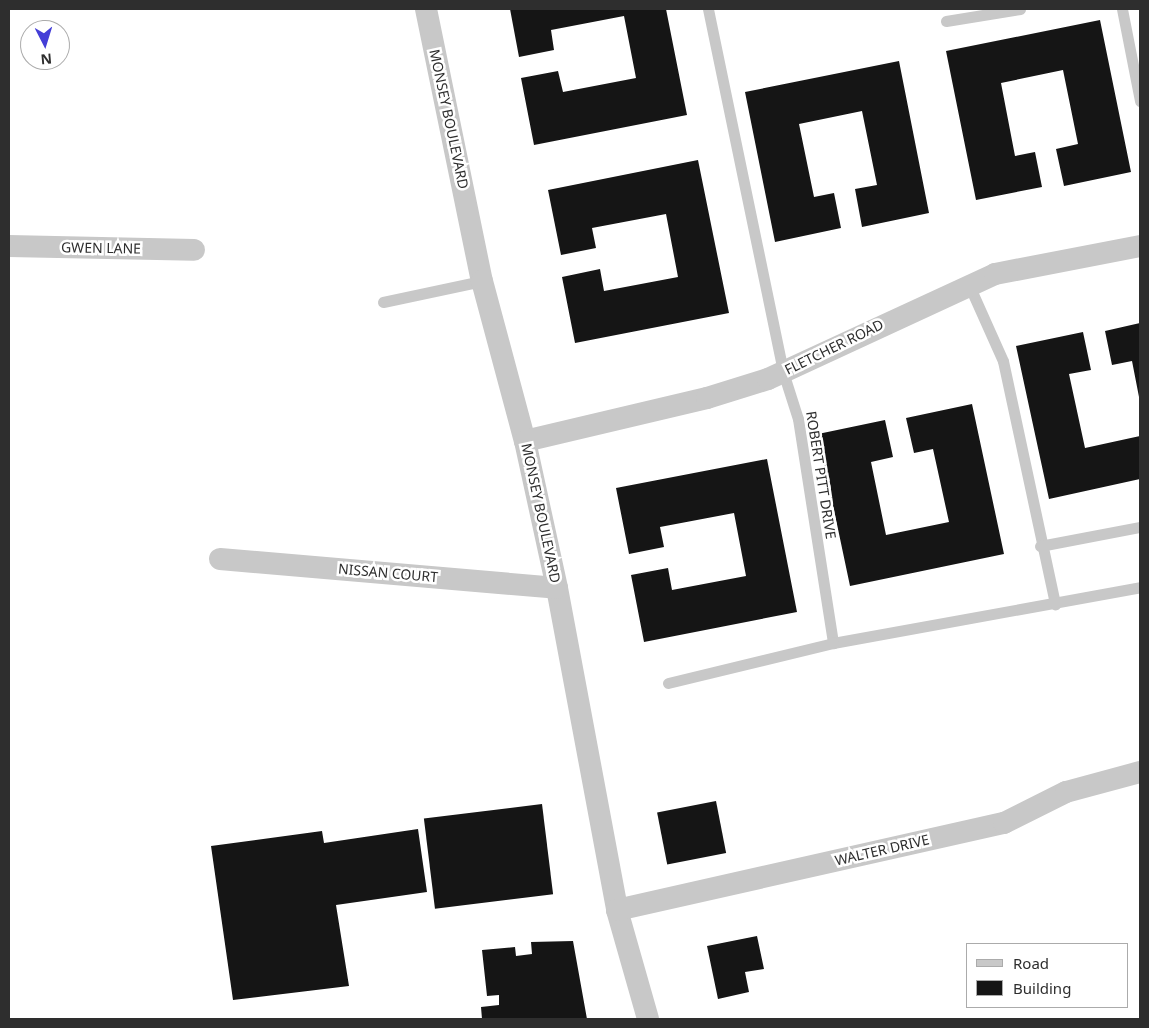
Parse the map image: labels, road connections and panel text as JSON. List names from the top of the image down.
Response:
{
  "streets": {
    "street": [
      "MONSEY BOULEVARD",
      "GWEN LANE",
      "FLETCHER ROAD",
      "NISSAN COURT",
      "WALTER DRIVE"
    ],
    "lane": ["ROBERT PITT DRIVE"]
  },
  "crossings": [
    ["MONSEY BOULEVARD", "FLETCHER ROAD"],
    ["MONSEY BOULEVARD", "NISSAN COURT"],
    ["MONSEY BOULEVARD", "WALTER DRIVE"],
    ["FLETCHER ROAD", "ROBERT PITT DRIVE"]
  ],
  "legend": ["Road", "Building"],
  "north": "bottom"
}
